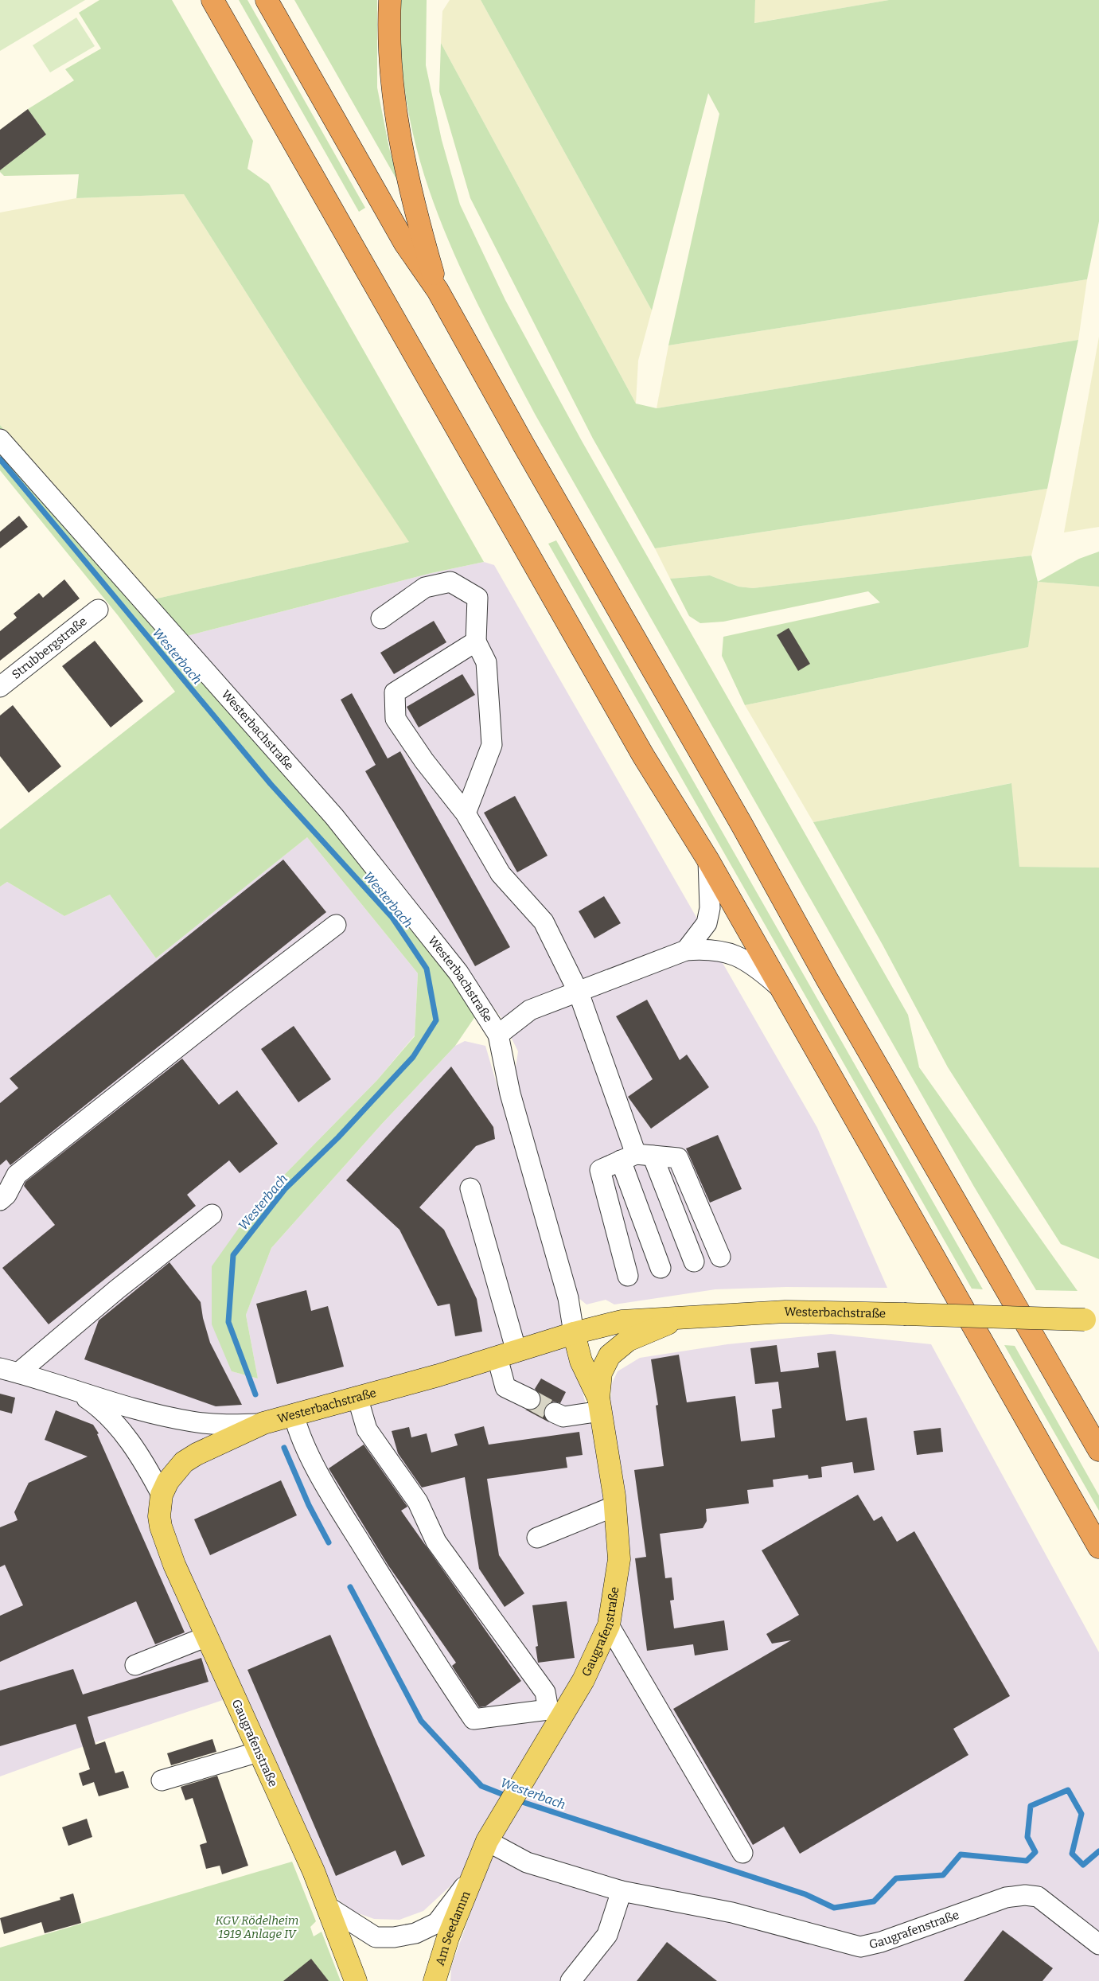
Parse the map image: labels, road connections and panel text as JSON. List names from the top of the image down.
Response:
{
  "streets": {
    "main road": ["Westerbachstraße", "Gaugrafenstraße", "Am Seedamm"],
    "street": ["Strubbergstraße"]
  },
  "crossings": [
    ["Westerbachstraße", "Gaugrafenstraße"],
    ["Gaugrafenstraße", "Am Seedamm"]
  ],
  "water": ["Westerbach"],
  "parks": ["KGV Rödelheim 1919 Anlage IV"]
}
